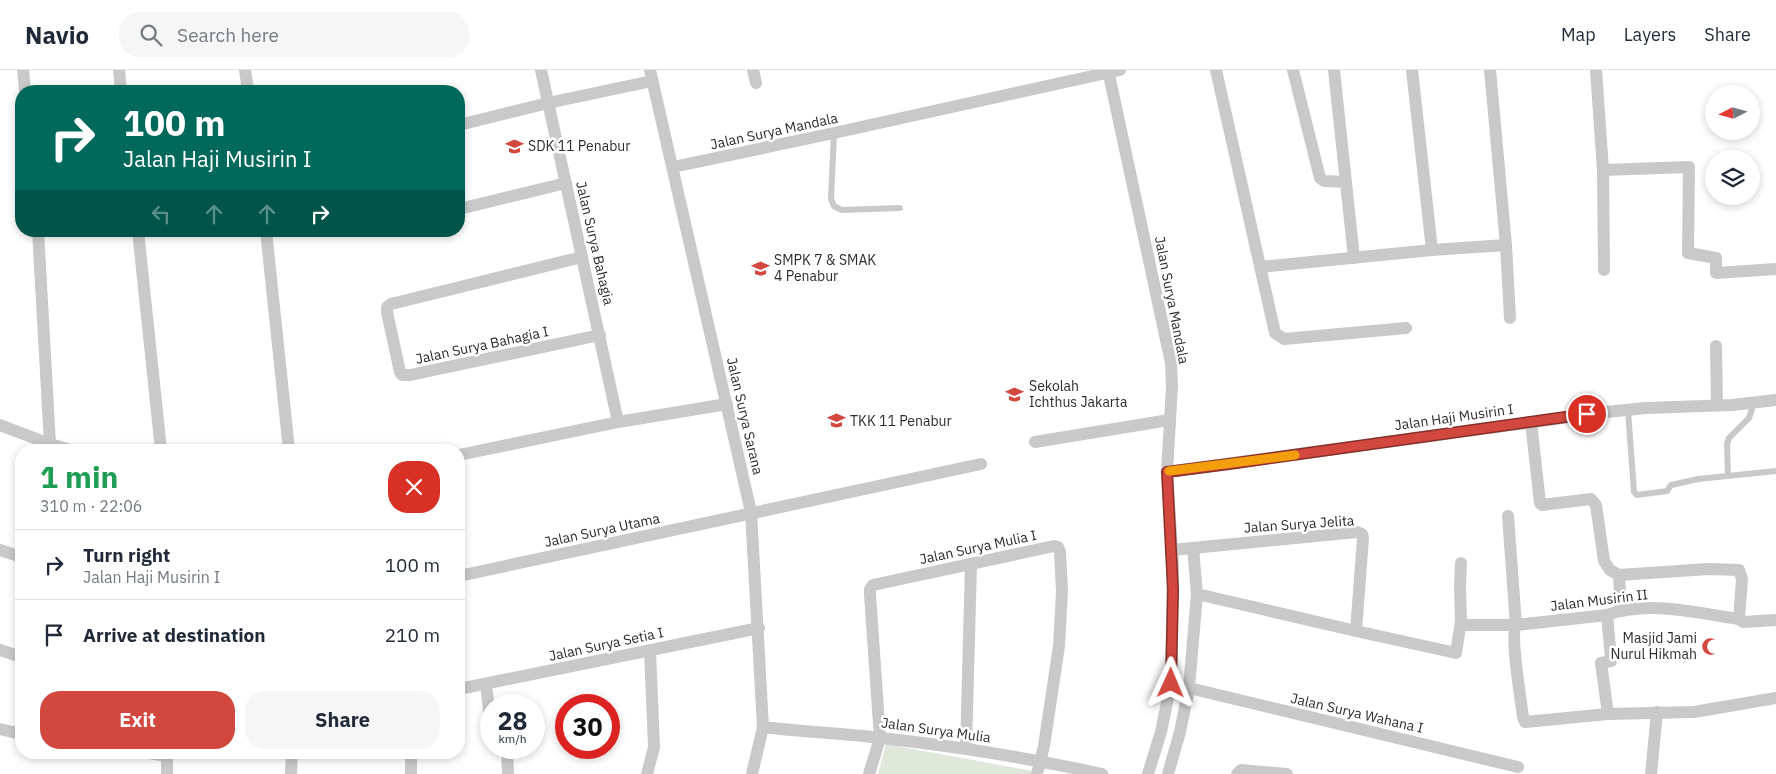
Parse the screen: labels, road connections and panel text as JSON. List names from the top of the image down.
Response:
{
  "streets": {
    "street": [
      "Jalan Surya Mandala",
      "Jalan Surya Bahagia",
      "Jalan Surya Bahagia I",
      "Jalan Surya Sarana",
      "Jalan Haji Musirin I",
      "Jalan Surya Jelita",
      "Jalan Surya Utama",
      "Jalan Surya Mulia I",
      "Jalan Musirin II",
      "Jalan Surya Setia I",
      "Jalan Surya Wahana I",
      "Jalan Surya Mulia"
    ]
  },
  "crossings": [
    ["Jalan Surya Mandala", "Jalan Surya Sarana"],
    ["Jalan Surya Mandala", "Jalan Haji Musirin I"],
    ["Jalan Surya Mandala", "Jalan Surya Jelita"],
    ["Jalan Surya Bahagia", "Jalan Surya Bahagia I"],
    ["Jalan Surya Sarana", "Jalan Surya Utama"],
    ["Jalan Surya Sarana", "Jalan Surya Setia I"],
    ["Jalan Surya Sarana", "Jalan Surya Mulia"],
    ["Jalan Surya Mulia I", "Jalan Surya Mulia"]
  ],
  "places": {
    "school or university": [
      "SDK 11 Penabur",
      "SMPK 7 & SMAK 4 Penabur",
      "Sekolah Ichthus Jakarta",
      "TKK 11 Penabur"
    ],
    "mosque": ["Masjid Jami Nurul Hikmah"]
  },
  "north": "left",
  "page": {
    "header": "Navio",
    "search": "Search here",
    "nav": ["Map", "Layers", "Share"],
    "turn": ["100 m", "Jalan Haji Musirin I"],
    "heading": ["1 min", "310 m · 22:06"],
    "list": [
      {
        "name": "Turn right",
        "note": "Jalan Haji Musirin I",
        "value": "100 m"
      },
      {
        "name": "Arrive at destination",
        "value": "210 m"
      }
    ],
    "buttons": ["Exit", "Share"],
    "speed": "28 km/h",
    "limit": "30"
  }
}
